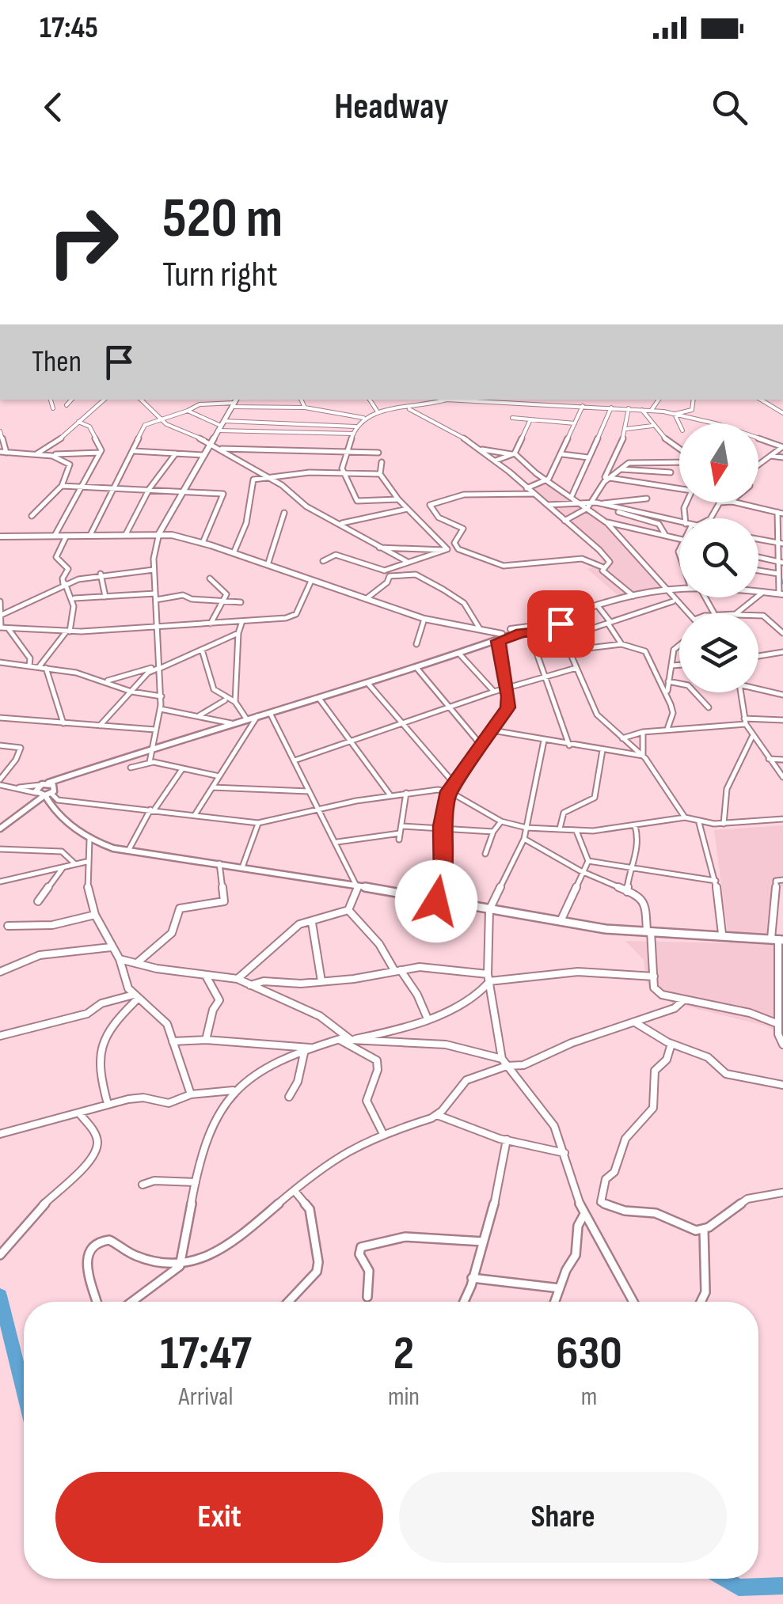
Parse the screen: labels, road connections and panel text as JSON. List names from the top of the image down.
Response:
{
  "north": "bottom",
  "page": {
    "status": "17:45",
    "header": "Headway",
    "turn": ["520 m", "Turn right"],
    "then": "Then",
    "eta": [
      "17:47",
      "Arrival",
      "2",
      "min",
      "630",
      "m"
    ],
    "buttons": ["Exit", "Share"]
  }
}
